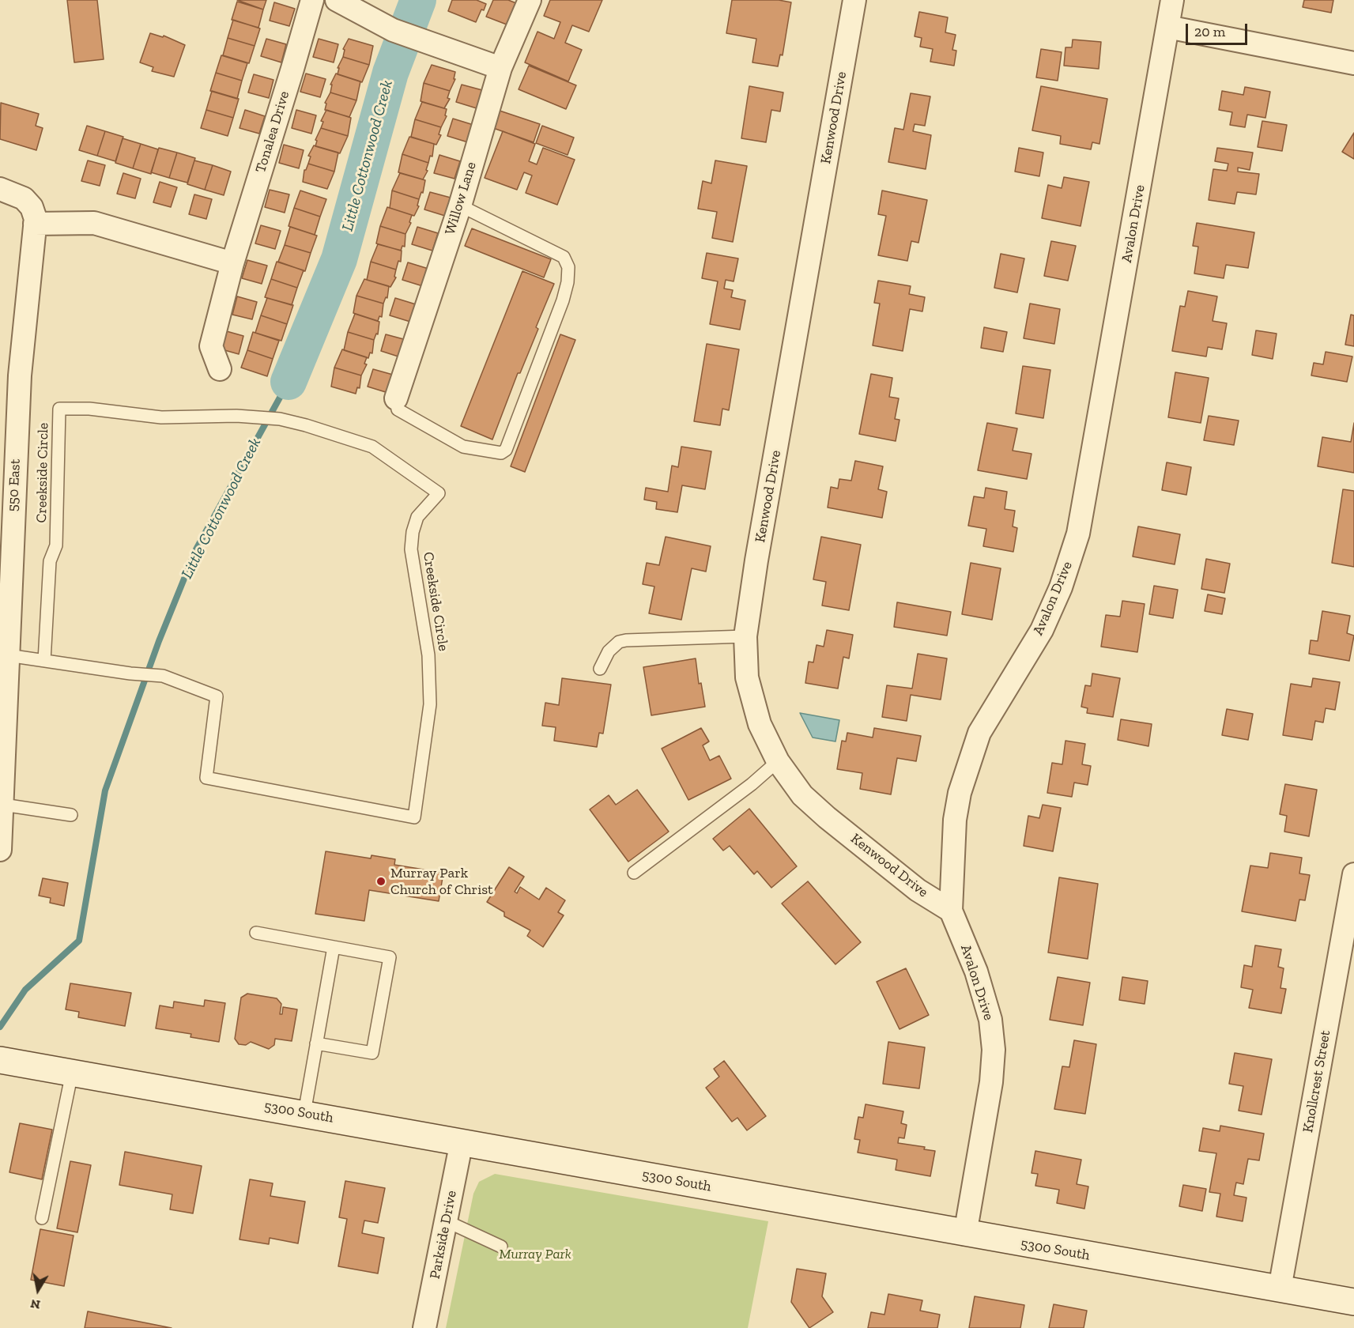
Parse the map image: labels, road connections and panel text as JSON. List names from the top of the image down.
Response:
{
  "streets": {
    "main road": ["5300 South"],
    "street": [
      "Kenwood Drive",
      "Tonalea Drive",
      "Willow Lane",
      "Avalon Drive",
      "550 East",
      "Knollcrest Street",
      "Parkside Drive"
    ],
    "lane": ["Creekside Circle"]
  },
  "crossings": [
    ["Kenwood Drive", "Avalon Drive"],
    ["Avalon Drive", "5300 South"],
    ["Creekside Circle", "550 East"],
    ["Knollcrest Street", "5300 South"],
    ["5300 South", "Parkside Drive"]
  ],
  "water": ["Little Cottonwood Creek"],
  "parks": ["Murray Park"],
  "places": ["Murray Park Church of Christ"],
  "scale_bar": "20 m",
  "north": "bottom"
}
